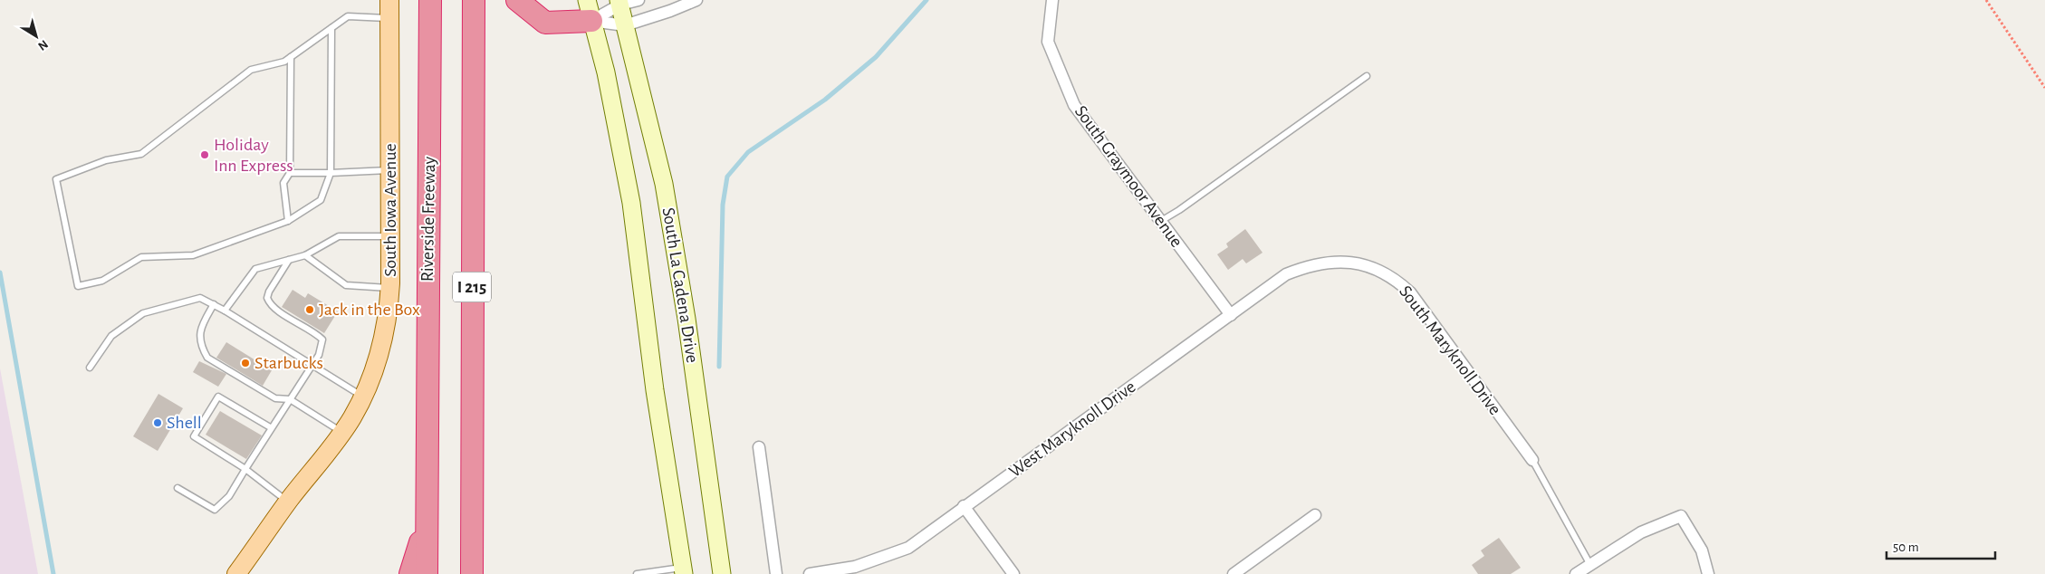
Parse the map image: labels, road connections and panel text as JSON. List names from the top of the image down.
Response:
{
  "streets": {
    "highway": ["Riverside Freeway", "I 215"],
    "main road": ["South Iowa Avenue", "South La Cadena Drive"],
    "street": ["South Graymoor Avenue", "South Maryknoll Drive", "West Maryknoll Drive"]
  },
  "crossings": [
    ["South Graymoor Avenue", "West Maryknoll Drive"],
    ["South Maryknoll Drive", "West Maryknoll Drive"]
  ],
  "places": [
    "Holiday Inn Express",
    "Jack in the Box",
    "Starbucks",
    "Shell"
  ],
  "scale_bar": "50 m",
  "north": "bottom right"
}
